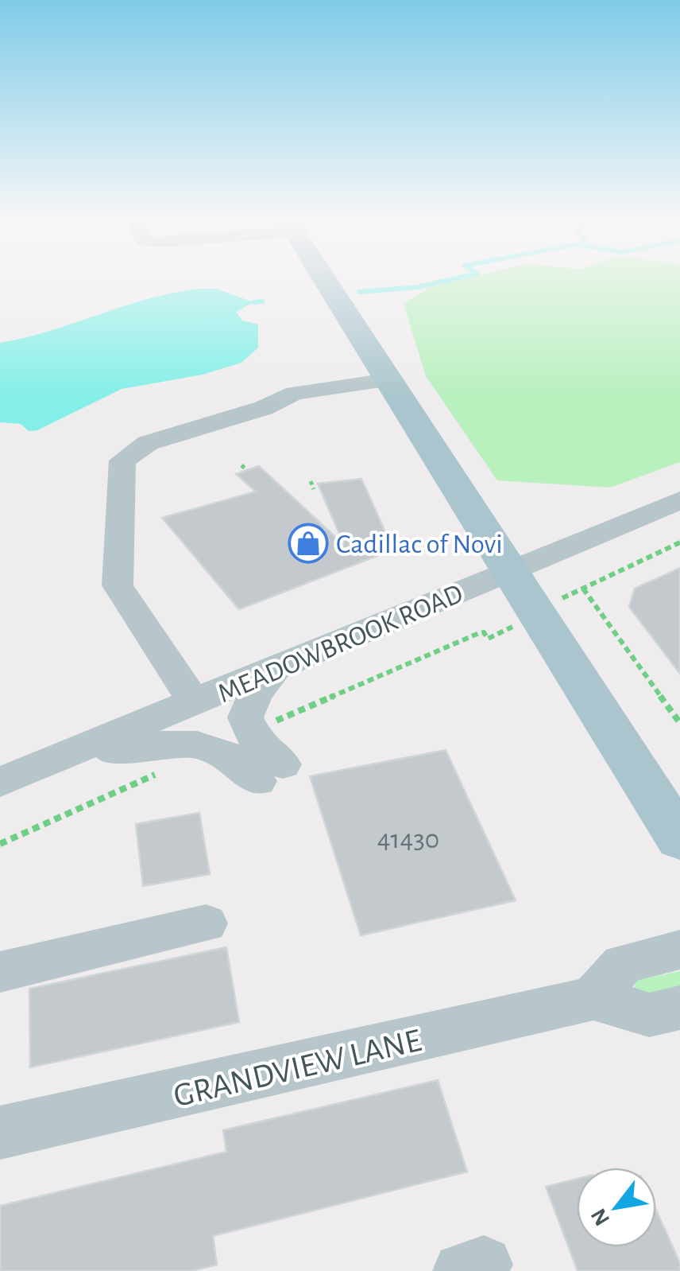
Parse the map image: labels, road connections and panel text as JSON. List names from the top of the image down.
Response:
{
  "streets": {
    "street": ["MEADOWBROOK ROAD", "GRANDVIEW LANE"]
  },
  "places": {
    "shop": ["Cadillac of Novi"]
  },
  "house_numbers": ["41430"],
  "north": "bottom left"
}
